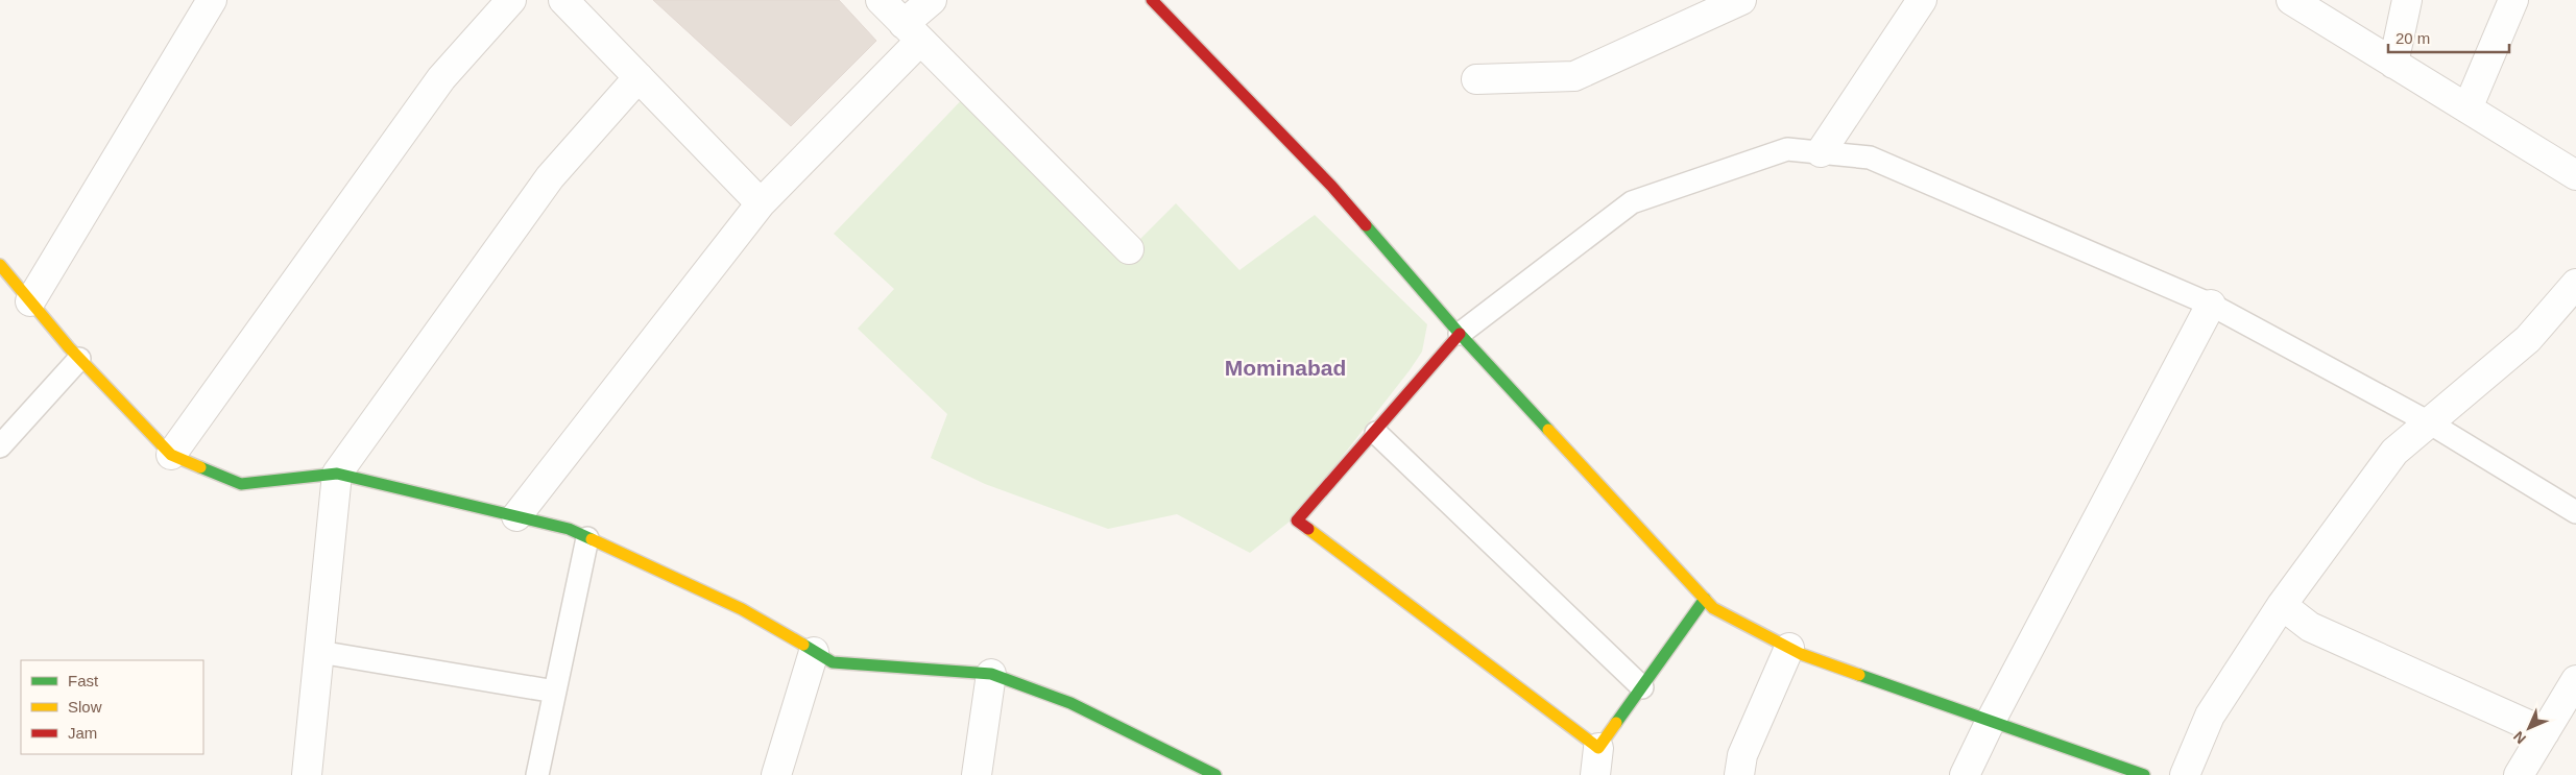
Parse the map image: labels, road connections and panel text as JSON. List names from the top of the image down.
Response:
{
  "districts": ["Mominabad"],
  "legend": ["Fast", "Slow", "Jam"],
  "scale_bar": "20 m",
  "north": "bottom left"
}
